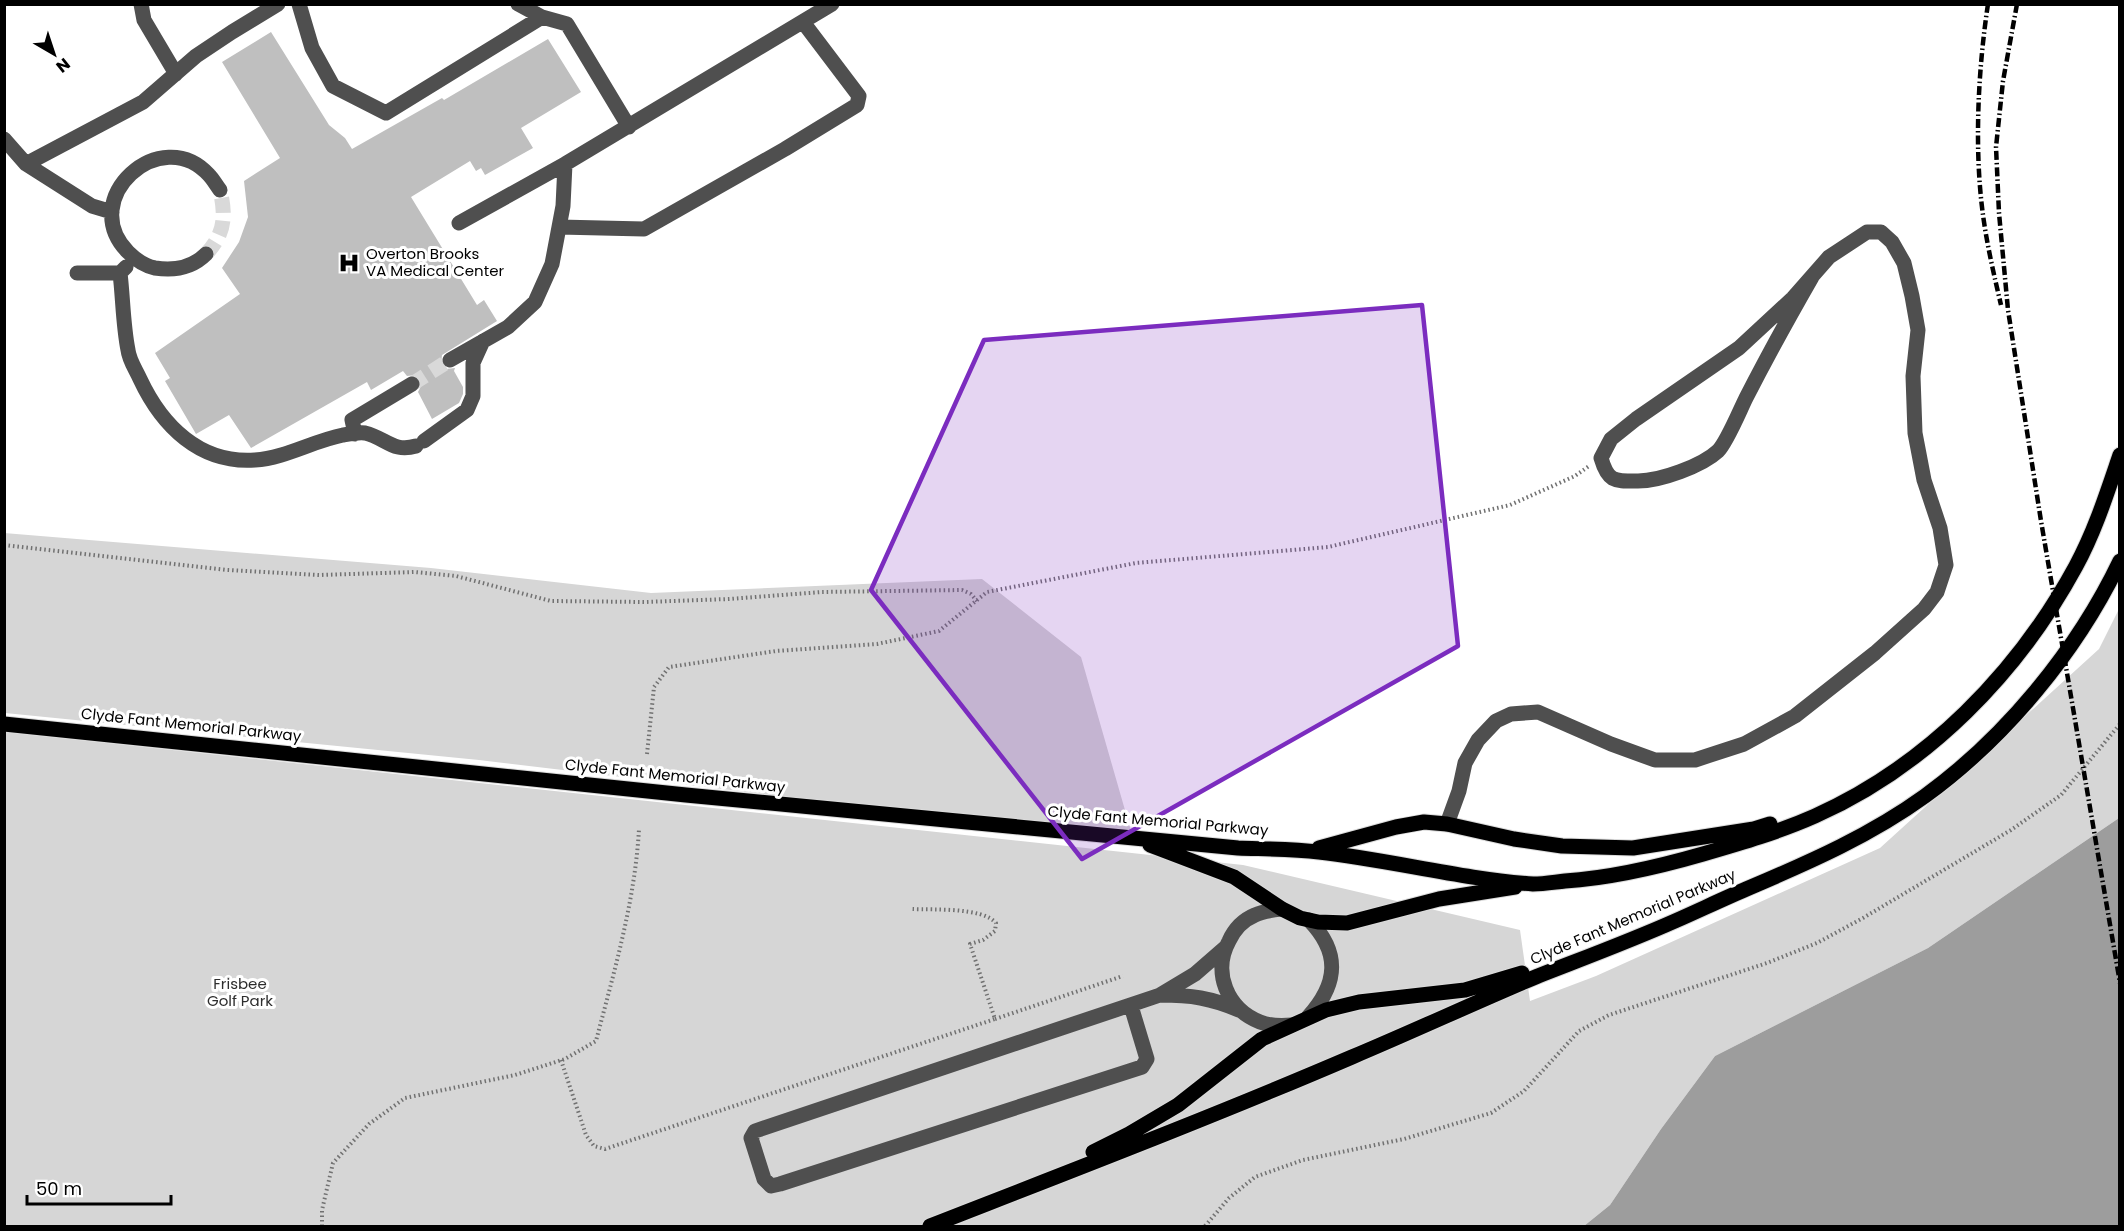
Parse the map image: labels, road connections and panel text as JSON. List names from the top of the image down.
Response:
{
  "streets": {
    "main road": ["Clyde Fant Memorial Parkway"]
  },
  "parks": ["Frisbee Golf Park"],
  "places": {
    "hospital": ["Overton Brooks VA Medical Center"]
  },
  "scale_bar": "50 m",
  "north": "bottom right"
}
